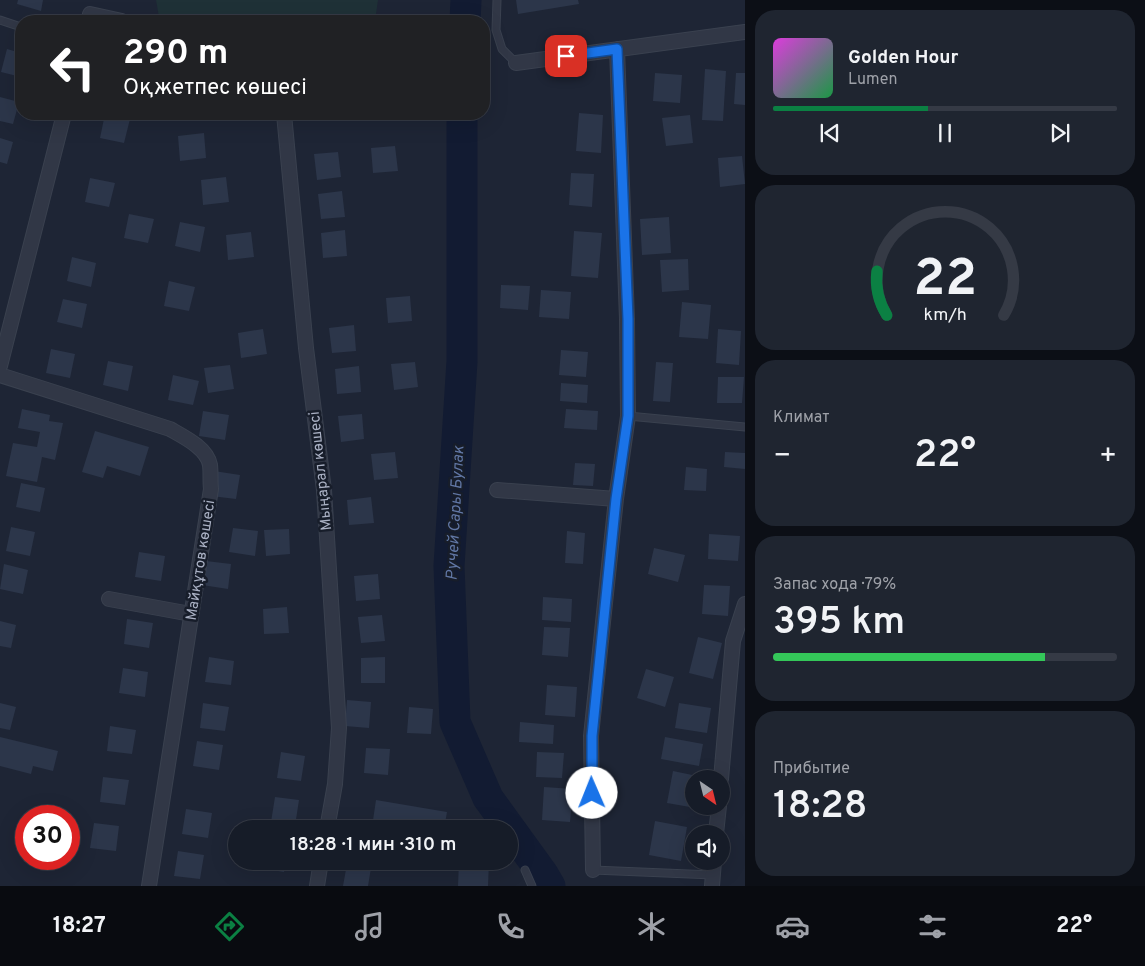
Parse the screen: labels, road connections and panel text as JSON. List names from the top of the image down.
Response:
{
  "streets": {
    "street": ["Мыңарал көшесі", "Майқұтов көшесі"]
  },
  "water": ["Ручей Сары Булак"],
  "north": "bottom right",
  "page": {
    "turn": ["290 m", "Оқжетпес көшесі"],
    "song": ["Golden Hour", "Lumen"],
    "tile": [
      "Климат",
      ["Запас хода · 79%", "395 km"],
      ["Прибытие", "18:28"]
    ],
    "heat": ["−", "22°", "+"],
    "limit": "30",
    "trip": "18:28 · 1 мин · 310 m",
    "tabs": ["18:27", "22°"],
    "gauge": ["22", "km/h"]
  }
}
